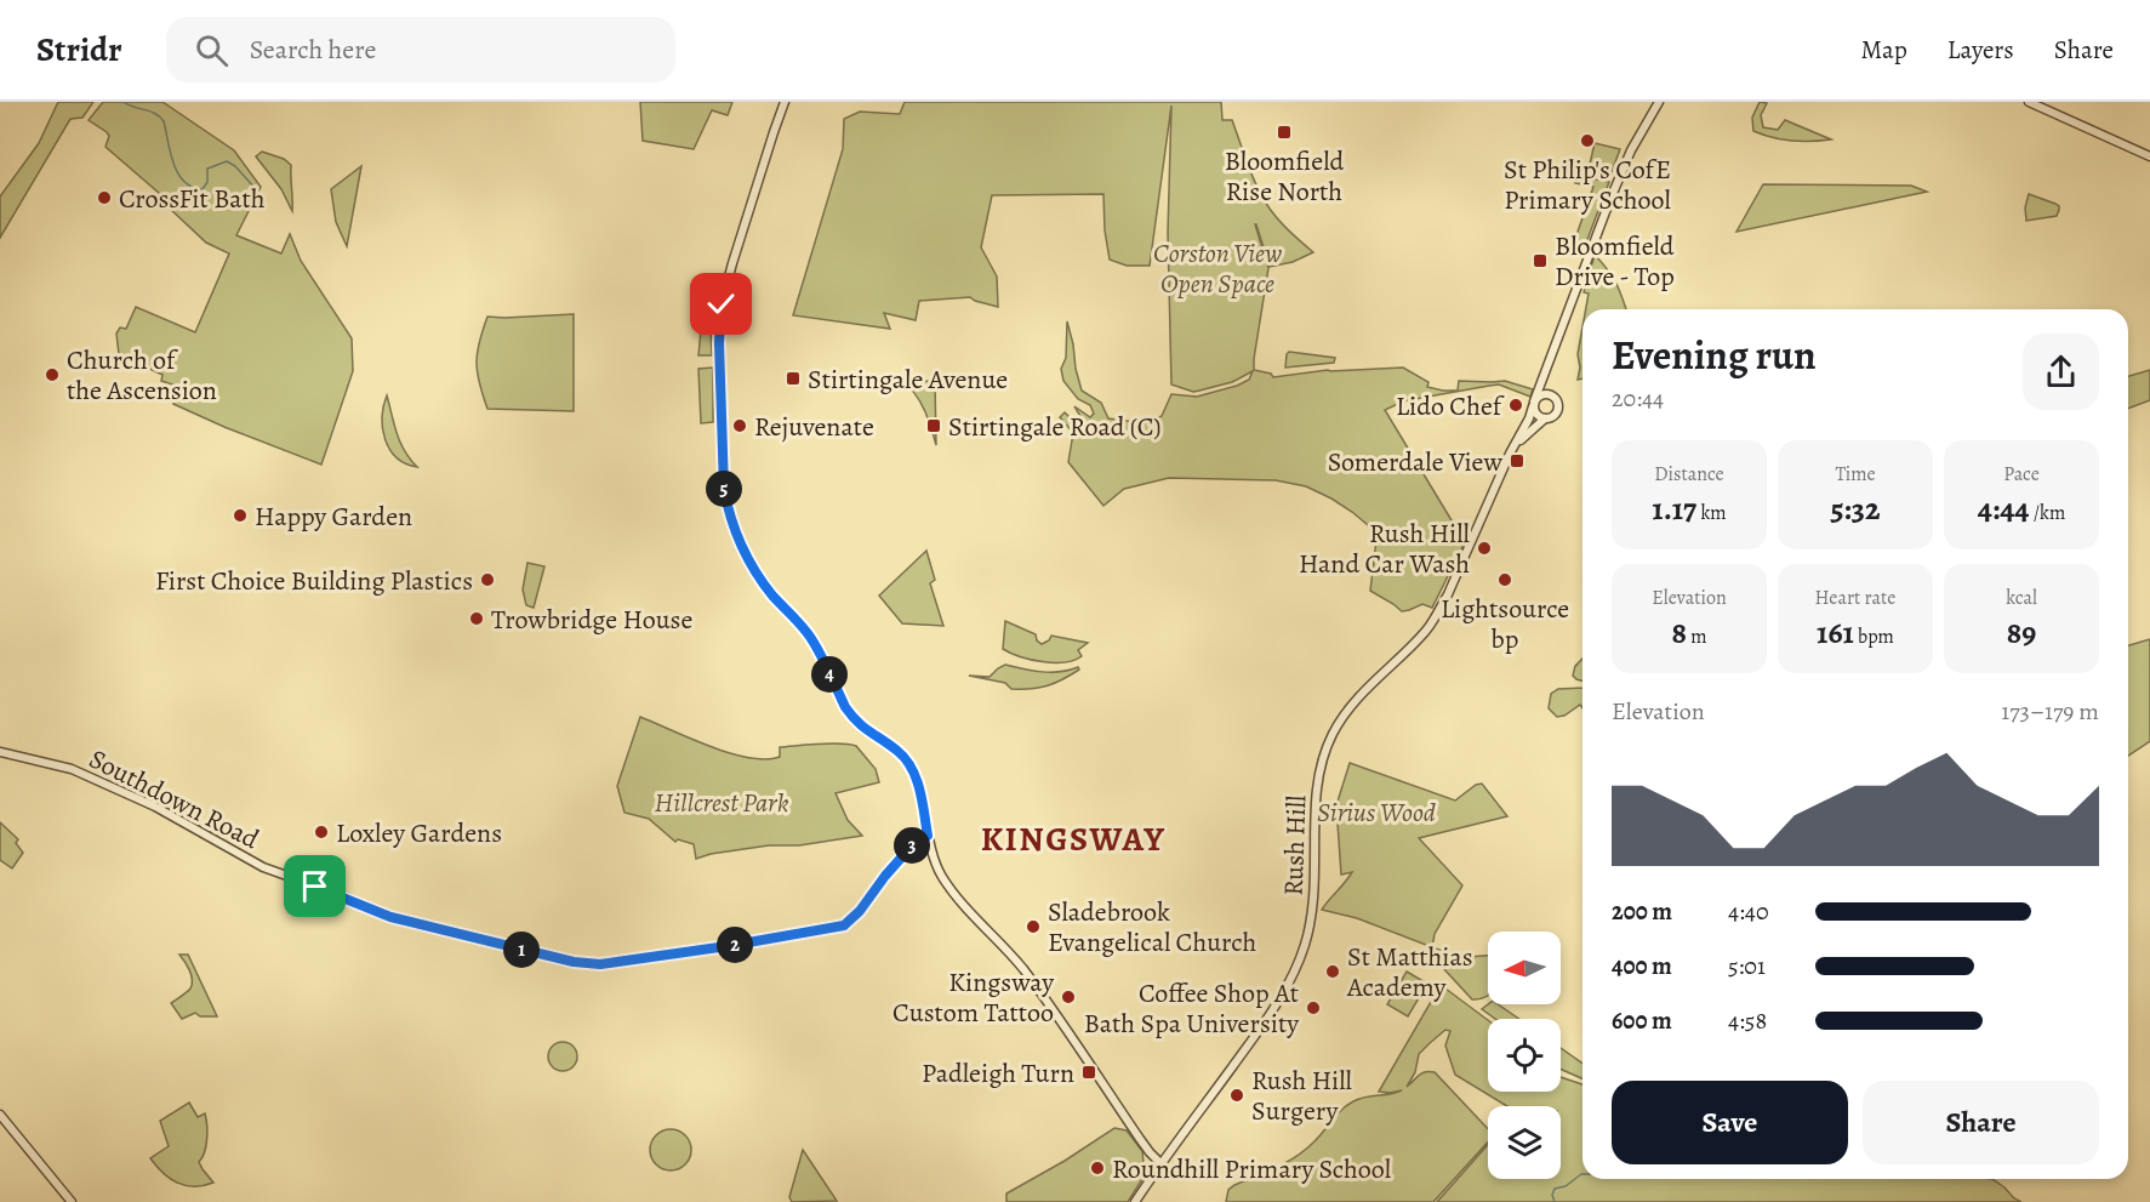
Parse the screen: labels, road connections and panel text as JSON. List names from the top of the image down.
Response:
{
  "streets": {
    "street": ["Southdown Road", "Rush Hill"]
  },
  "districts": ["KINGSWAY"],
  "parks": ["Corston View Open Space", "Hillcrest Park", "Sirius Wood"],
  "places": {
    "transit": [
      "Bloomfield Rise North",
      "Bloomfield Drive - Top",
      "Stirtingale Avenue",
      "Stirtingale Road (C)",
      "Somerdale View",
      "Padleigh Turn"
    ],
    "other": [
      "St Philip's CofE Primary School",
      "CrossFit Bath",
      "Church of the Ascension",
      "Lido Chef",
      "Rejuvenate",
      "Happy Garden",
      "Rush Hill Hand Car Wash",
      "First Choice Building Plastics",
      "Lightsource bp",
      "Trowbridge House",
      "Loxley Gardens",
      "Sladebrook Evangelical Church",
      "St Matthias Academy",
      "Kingsway Custom Tattoo",
      "Coffee Shop At Bath Spa University",
      "Rush Hill Surgery",
      "Roundhill Primary School"
    ]
  },
  "north": "left",
  "page": {
    "header": "Stridr",
    "search": "Search here",
    "nav": ["Map", "Layers", "Share"],
    "heading": ["Evening run", "20:44"],
    "stats": [
      ["Distance", "1.17 km"],
      ["Time", "5:32"],
      ["Pace", "4:44 /km"],
      ["Elevation", "8 m"],
      ["Heart rate", "161 bpm"],
      ["kcal", "89"]
    ],
    "pins": [
      "5",
      "4",
      "3",
      "2",
      "1"
    ],
    "chart": ["Elevation", "173–179 m"],
    "list": [
      {
        "name": "200 m",
        "note": "4:40"
      },
      {
        "name": "400 m",
        "note": "5:01"
      },
      {
        "name": "600 m",
        "note": "4:58"
      }
    ],
    "buttons": ["Save", "Share"]
  }
}
